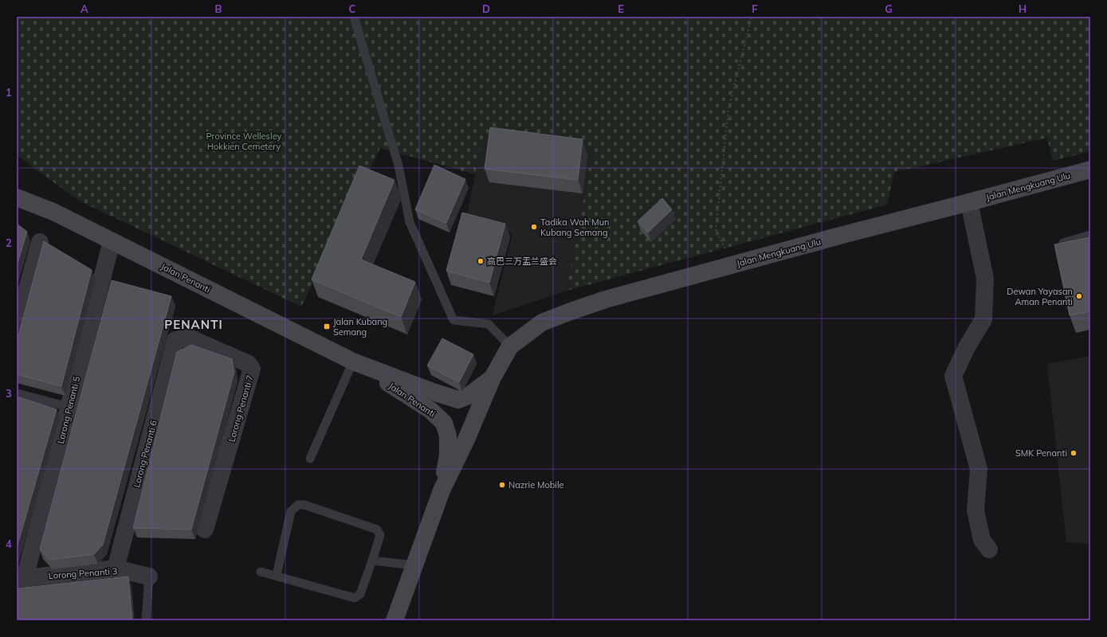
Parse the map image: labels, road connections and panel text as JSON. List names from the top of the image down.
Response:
{
  "streets": {
    "main road": ["Jalan Mengkuang Ulu", "Jalan Penanti"],
    "street": [
      "Lorong Penanti 7",
      "Lorong Penanti 5",
      "Lorong Penanti 6",
      "Lorong Penanti 3"
    ]
  },
  "crossings": [
    ["Jalan Mengkuang Ulu", "Jalan Penanti"],
    ["Jalan Penanti", "Lorong Penanti 5"],
    ["Lorong Penanti 7", "Lorong Penanti 6"],
    ["Lorong Penanti 5", "Lorong Penanti 3"],
    ["Lorong Penanti 6", "Lorong Penanti 3"]
  ],
  "districts": ["PENANTI"],
  "parks": ["Province Wellesley Hokkien Cemetery"],
  "places": {
    "other": [
      "Tadika Wah Mun Kubang Semang",
      "高巴三万盂兰盛会",
      "Dewan Yayasan Aman Penanti",
      "SMK Penanti",
      "Nazrie Mobile"
    ],
    "transit": ["Jalan Kubang Semang"]
  },
  "grid": {
    "columns": [
      "A",
      "B",
      "C",
      "D",
      "E",
      "F",
      "G",
      "H"
    ],
    "rows": [
      "1",
      "2",
      "3",
      "4"
    ]
  }
}
